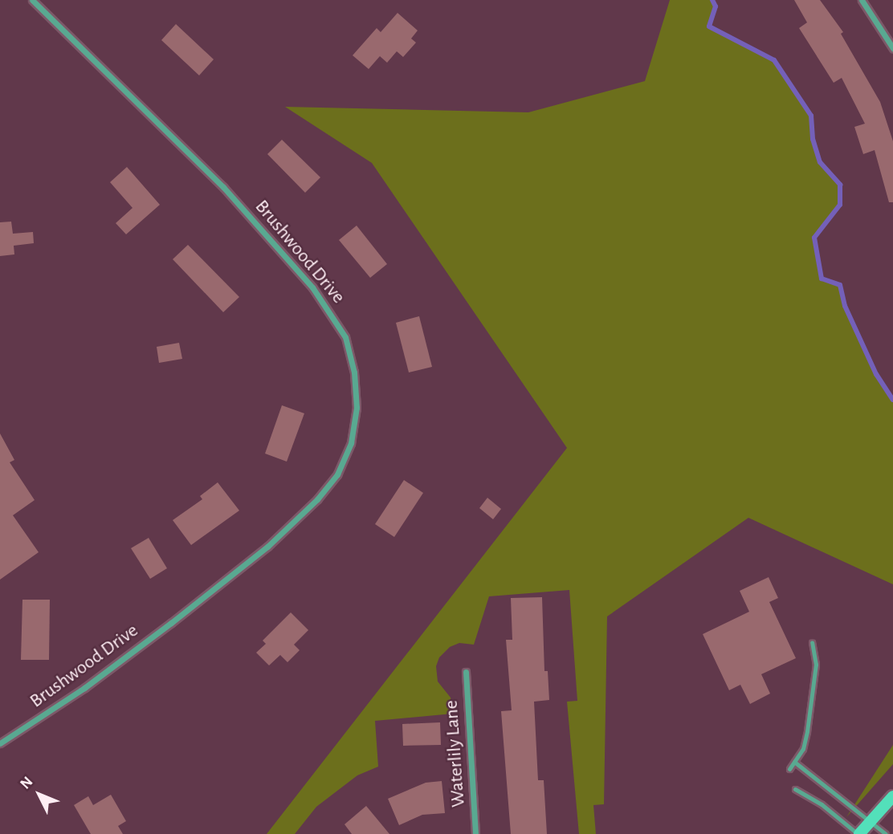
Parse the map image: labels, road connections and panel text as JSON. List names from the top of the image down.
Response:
{
  "streets": {
    "street": ["Brushwood Drive", "Waterlily Lane"]
  },
  "north": "top left"
}
